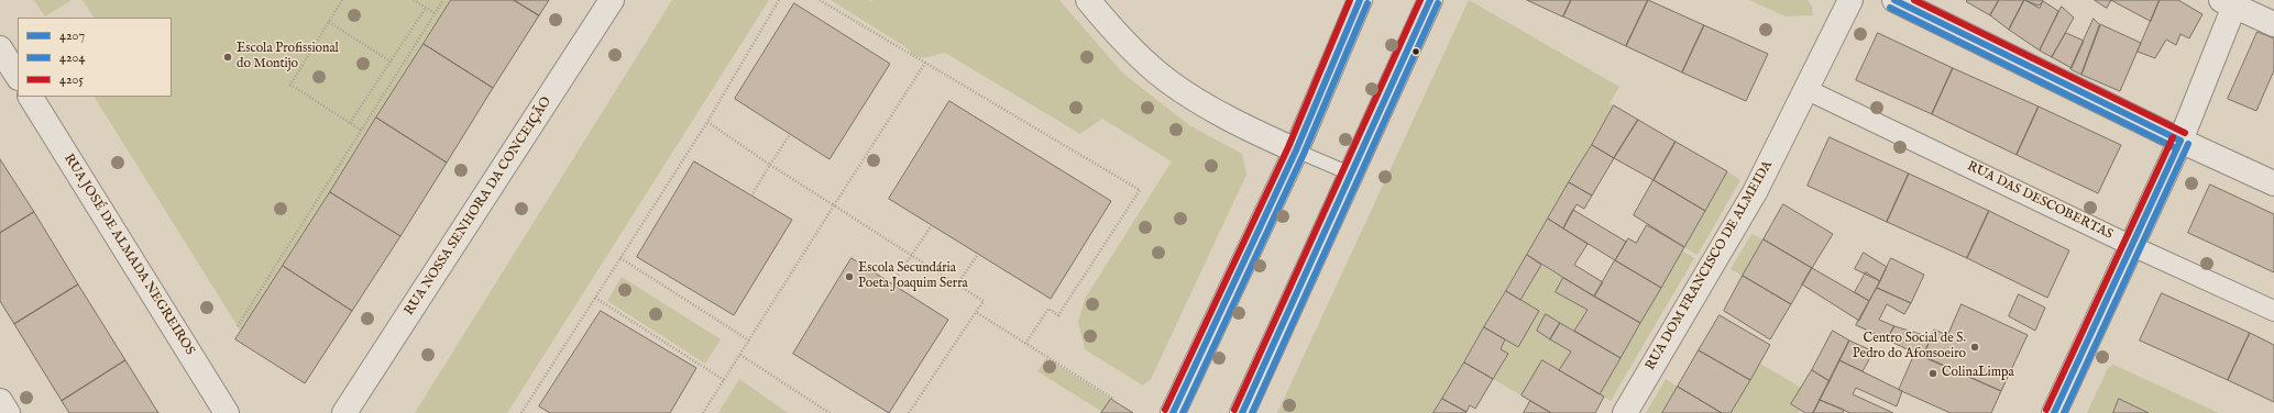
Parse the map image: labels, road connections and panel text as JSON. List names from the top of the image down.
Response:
{
  "streets": {
    "street": [
      "RUA DAS DESCOBERTAS",
      "RUA NOSSA SENHORA DA CONCEIÇÃO",
      "RUA JOSÉ DE ALMADA NEGREIROS",
      "RUA DOM FRANCISCO DE ALMEIDA"
    ]
  },
  "crossings": [
    ["RUA DAS DESCOBERTAS", "RUA DOM FRANCISCO DE ALMEIDA"]
  ],
  "places": [
    "Escola Profissional do Montijo",
    "Escola Secundária Poeta Joaquim Serra",
    "Centro Social de S. Pedro do Afonsoeiro",
    "ColinaLimpa"
  ],
  "lines": ["transit line 4207", "transit line 4205", "transit line 4204"],
  "legend": ["4207", "4204", "4205"]
}
